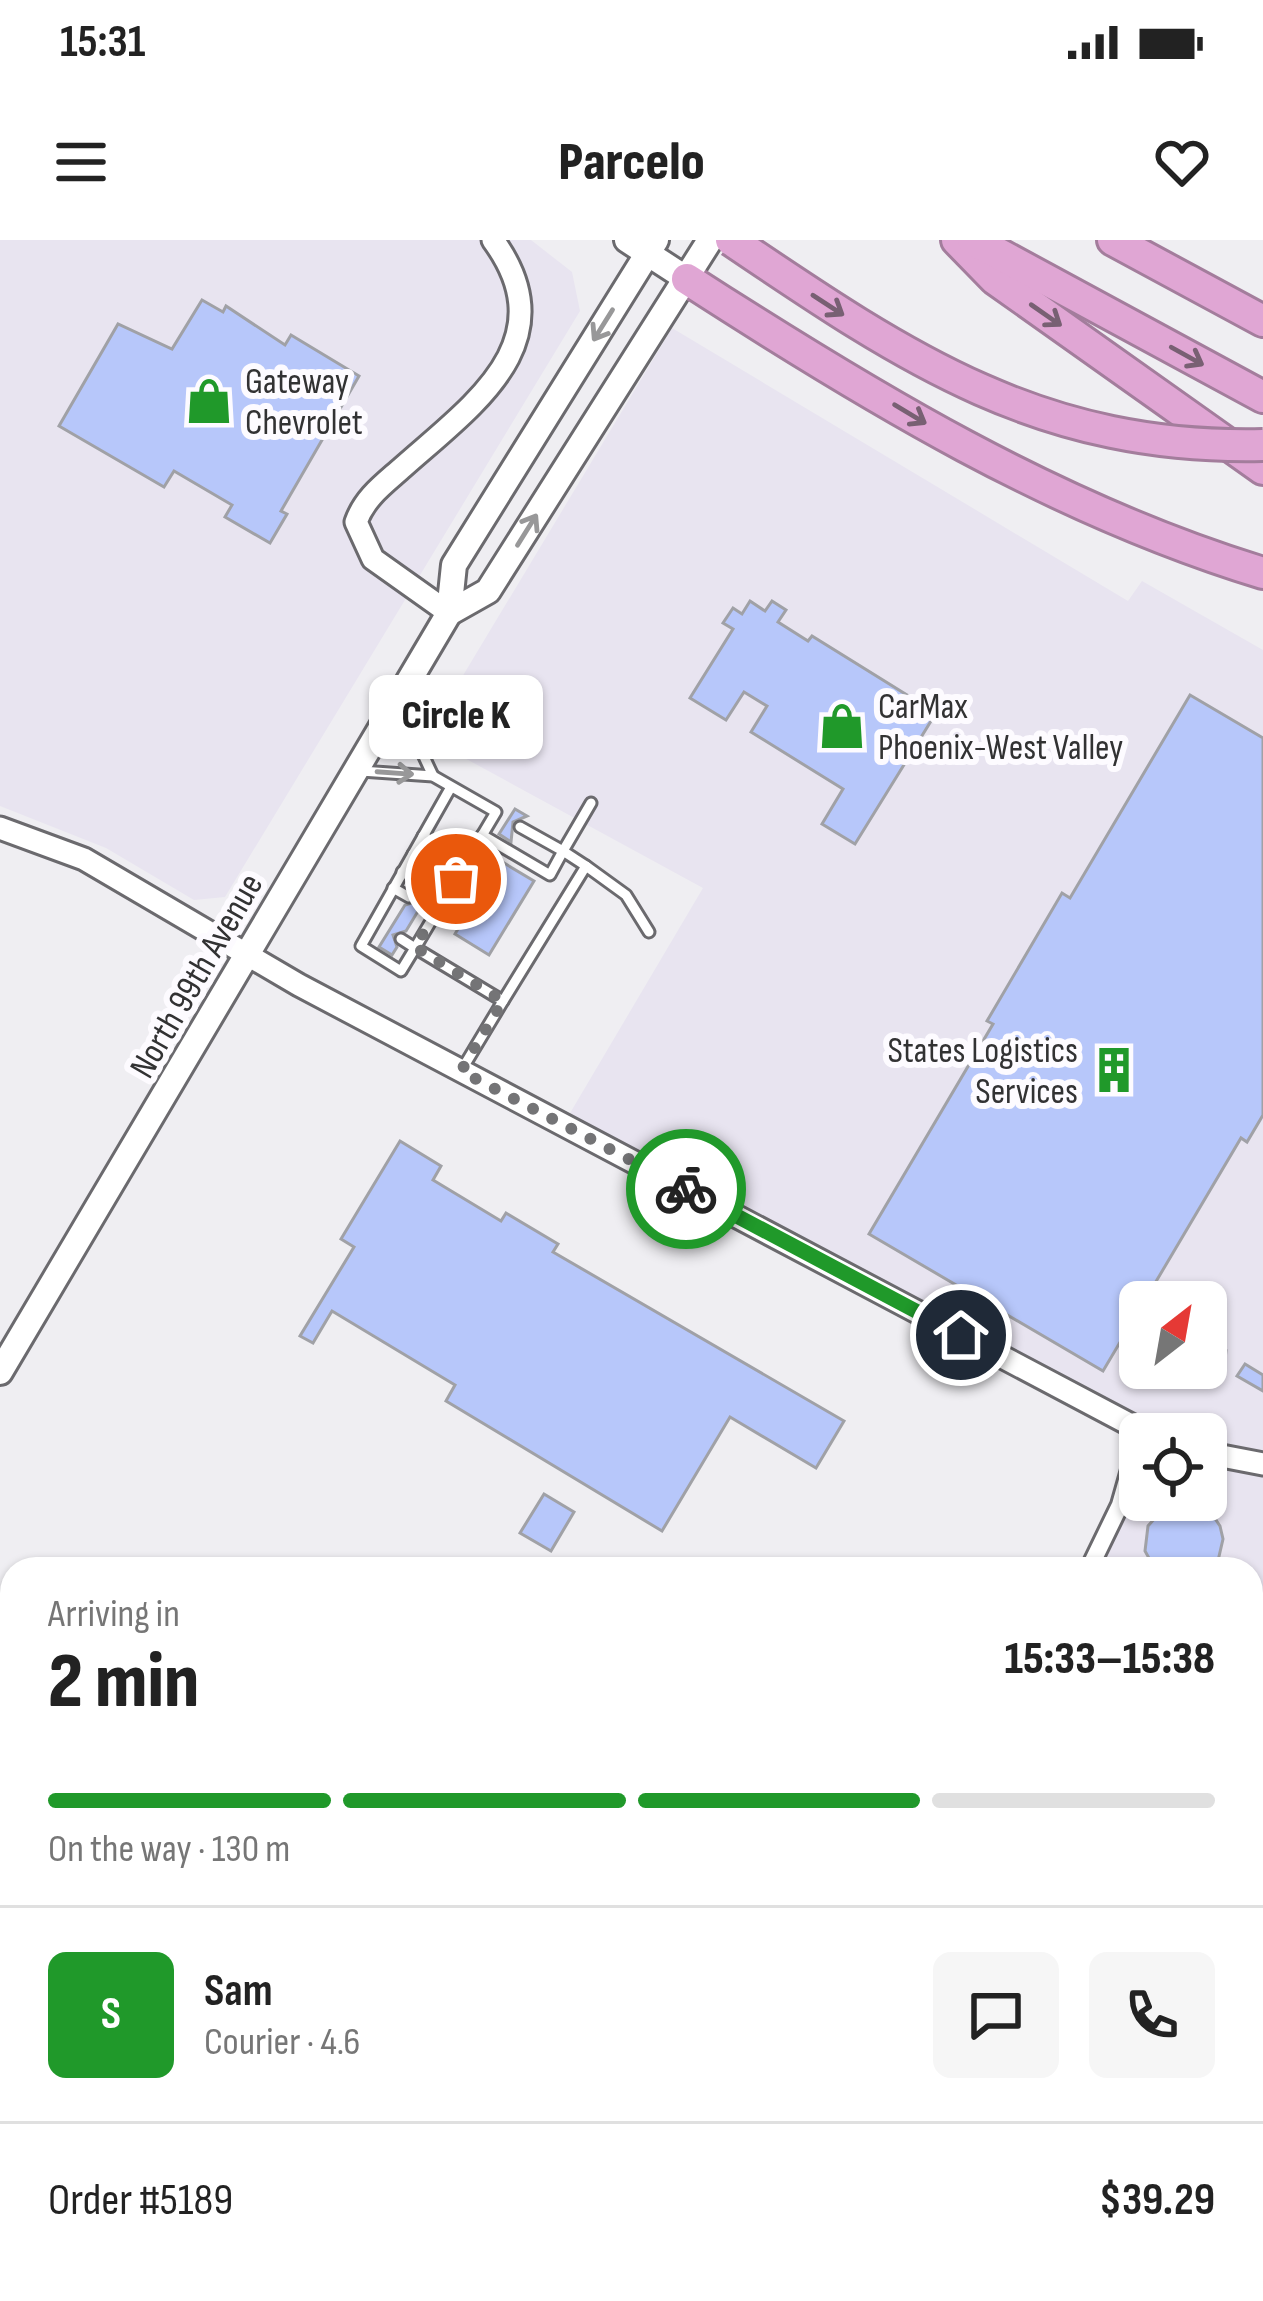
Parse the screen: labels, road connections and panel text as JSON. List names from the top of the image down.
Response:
{
  "streets": {
    "main road": ["North 99th Avenue"]
  },
  "places": {
    "shop": ["Gateway Chevrolet", "CarMax Phoenix-West Valley"],
    "other": ["Circle K"],
    "building": ["States Logistics Services"]
  },
  "north": "top right",
  "page": {
    "status": "15:31",
    "header": "Parcelo",
    "bubble": "Circle K",
    "heading": ["2 min", "Arriving in", "15:33–15:38"],
    "panel": [
      "Sam",
      "Courier · 4.6",
      "Order #5189",
      "$39.29"
    ],
    "bar": "On the way · 130 m",
    "round": "S"
  }
}
